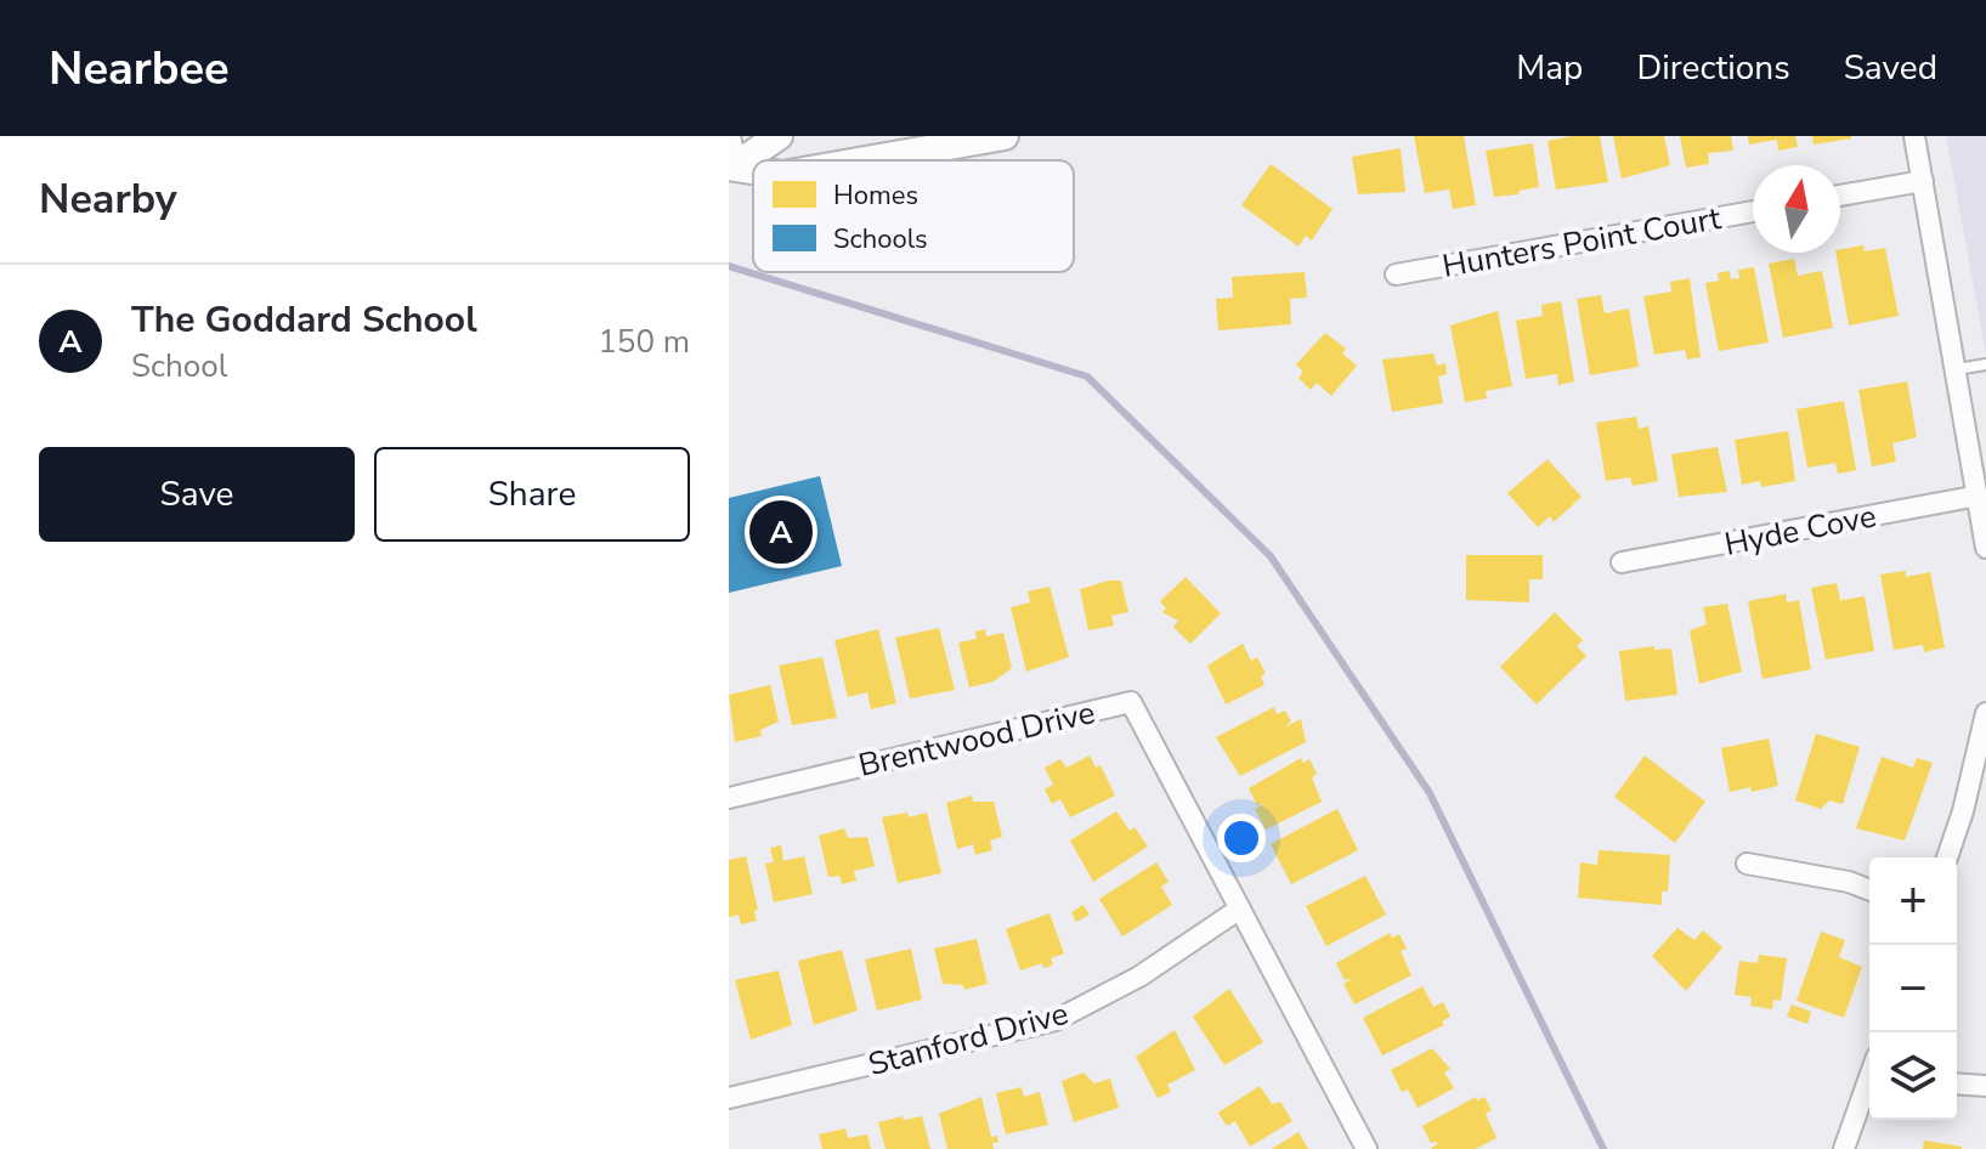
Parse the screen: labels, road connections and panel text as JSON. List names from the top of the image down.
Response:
{
  "streets": {
    "street": [
      "Hunters Point Court",
      "Hyde Cove",
      "Brentwood Drive",
      "Stanford Drive"
    ]
  },
  "crossings": [
    ["Brentwood Drive", "Stanford Drive"]
  ],
  "legend": ["Homes", "Schools"],
  "north": "top",
  "page": {
    "header": "Nearbee",
    "nav": ["Map", "Directions", "Saved"],
    "heading": "Nearby",
    "list": [
      {
        "mark": "A",
        "name": "The Goddard School",
        "note": "School",
        "value": "150 m"
      }
    ],
    "buttons": ["Save", "Share"],
    "pins": "A",
    "map_buttons": ["+", "−"]
  }
}
